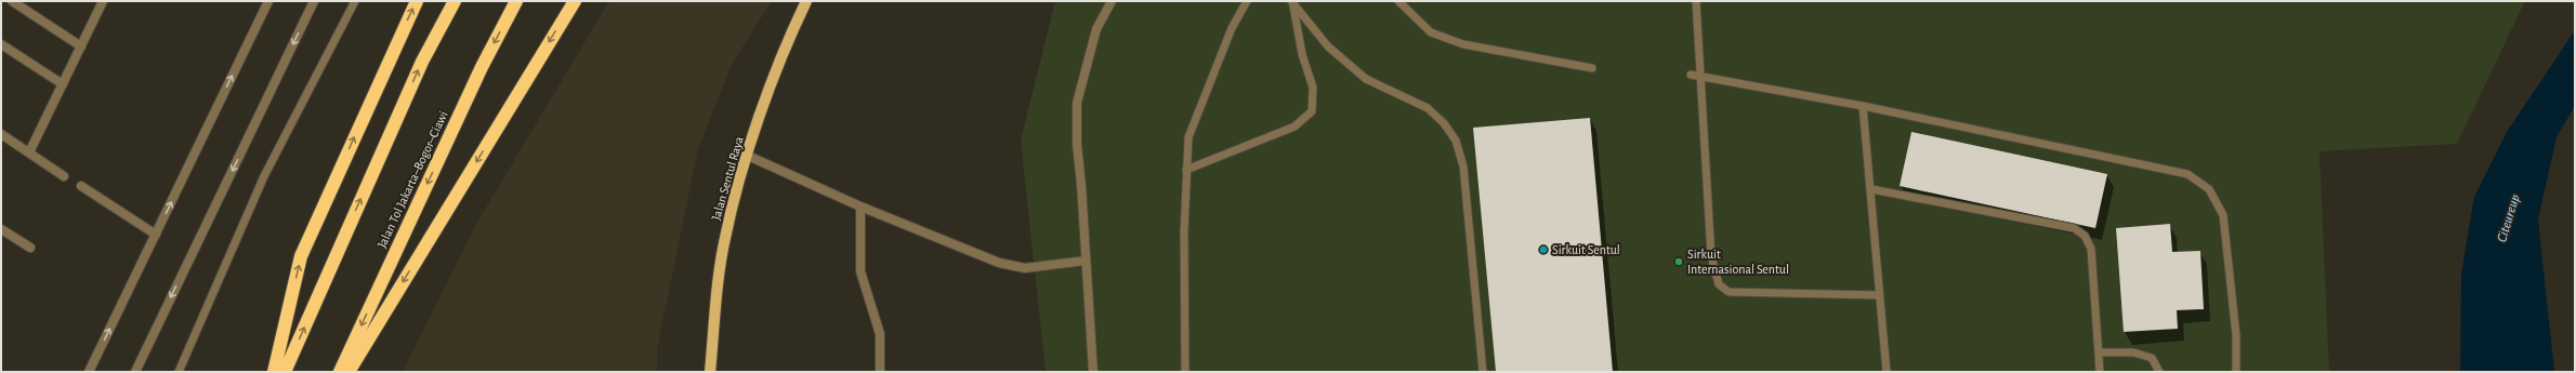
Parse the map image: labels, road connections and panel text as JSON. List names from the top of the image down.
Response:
{
  "streets": {
    "highway": ["Jalan Tol Jakarta–Bogor–Ciawi"],
    "main road": ["Jalan Sentul Raya"]
  },
  "water": ["Citeureup"],
  "places": ["Sirkuit Sentul", "Sirkuit Internasional Sentul"]
}
